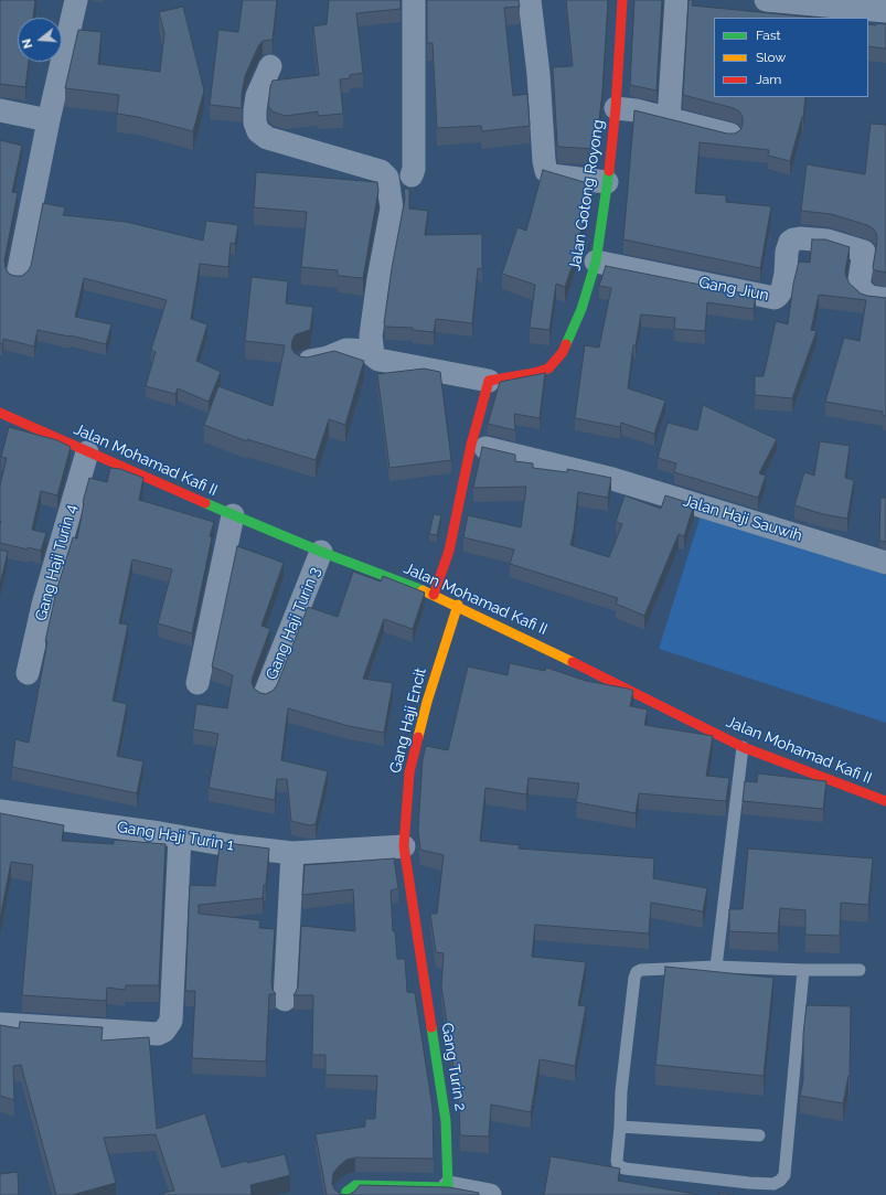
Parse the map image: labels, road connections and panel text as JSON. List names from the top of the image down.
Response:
{
  "streets": {
    "street": [
      "Jalan Gotong Royong",
      "Gang Jiun",
      "Jalan Mohamad Kafi II",
      "Jalan Haji Sauwih",
      "Gang Haji Turin 4",
      "Gang Haji Turin 3",
      "Gang Haji Encit",
      "Gang Haji Turin 1",
      "Gang Turin 2"
    ]
  },
  "crossings": [
    ["Jalan Gotong Royong", "Gang Jiun"],
    ["Jalan Mohamad Kafi II", "Gang Haji Turin 4"],
    ["Jalan Mohamad Kafi II", "Gang Haji Turin 3"],
    ["Jalan Mohamad Kafi II", "Gang Haji Encit"],
    ["Gang Haji Encit", "Gang Haji Turin 1"],
    ["Gang Haji Encit", "Gang Turin 2"],
    ["Gang Haji Turin 1", "Gang Turin 2"]
  ],
  "legend": ["Fast", "Slow", "Jam"],
  "north": "left"
}
